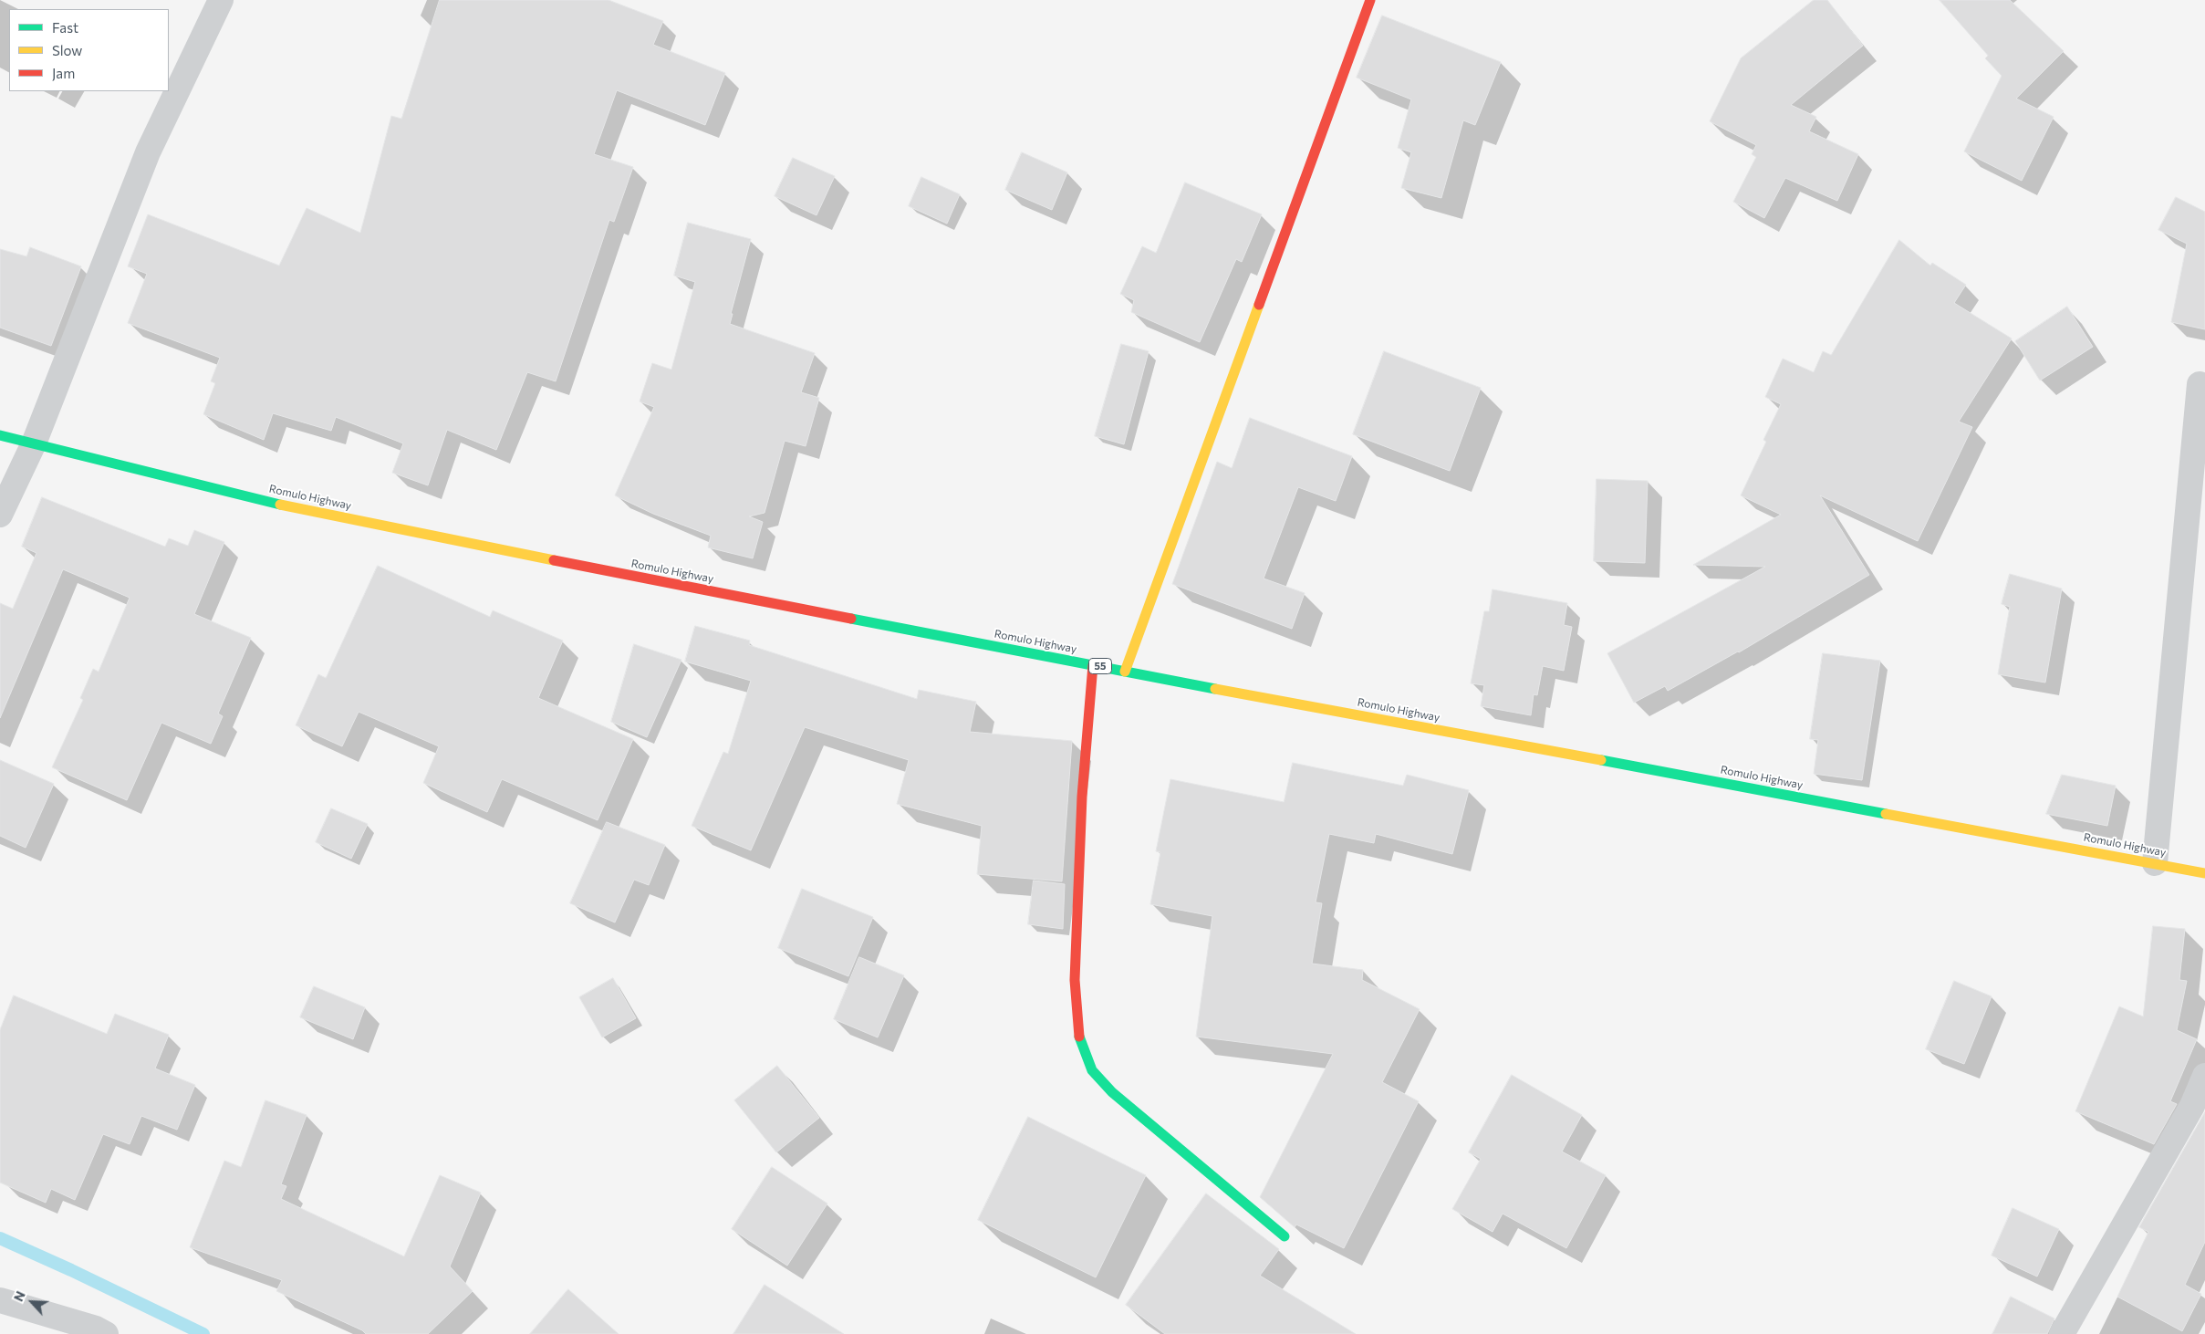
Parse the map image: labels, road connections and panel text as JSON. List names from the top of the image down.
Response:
{
  "streets": {
    "main road": ["Romulo Highway", "55"]
  },
  "legend": ["Fast", "Slow", "Jam"],
  "north": "top left"
}
